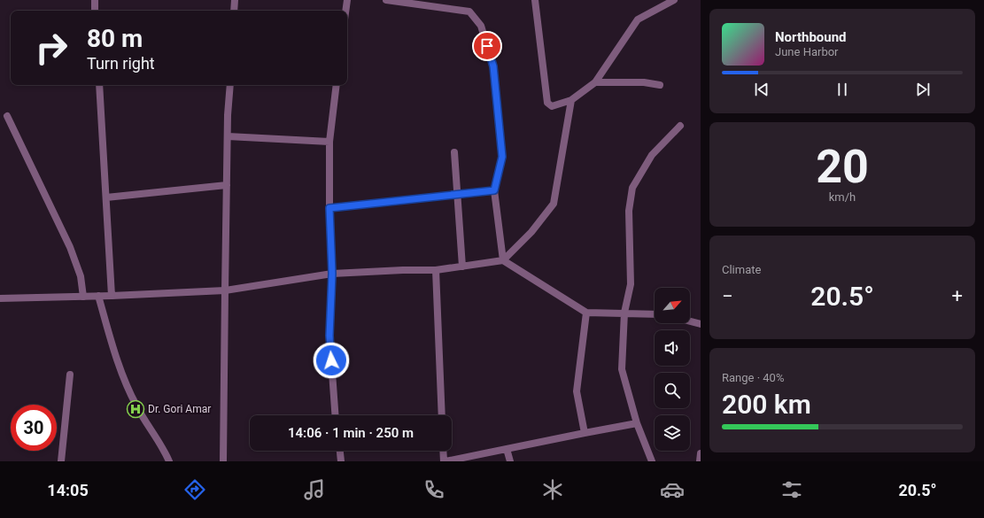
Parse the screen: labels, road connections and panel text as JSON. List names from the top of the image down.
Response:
{
  "places": {
    "hospital": ["Dr. Gori Amar"]
  },
  "north": "top right",
  "page": {
    "turn": ["80 m", "Turn right"],
    "song": ["Northbound", "June Harbor"],
    "tile": [
      ["20", "km/h"],
      "Climate",
      ["Range · 40%", "200 km"]
    ],
    "heat": ["−", "20.5°", "+"],
    "limit": "30",
    "trip": "14:06 · 1 min · 250 m",
    "tabs": ["14:05", "20.5°"]
  }
}
